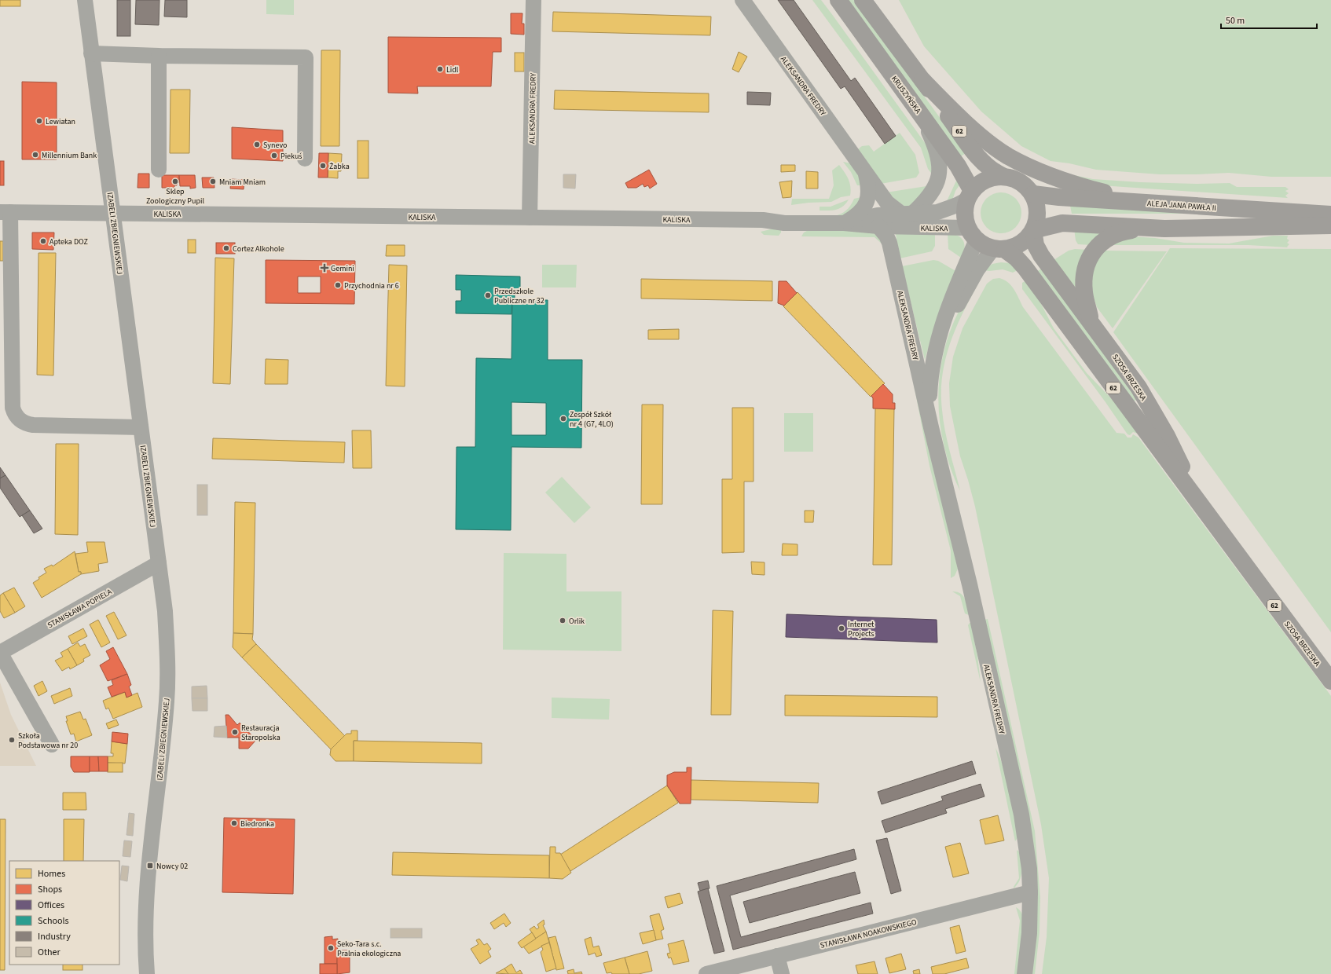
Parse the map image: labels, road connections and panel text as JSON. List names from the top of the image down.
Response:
{
  "streets": {
    "main road": [
      "KRUSZYŃSKA",
      "62",
      "ALEJA JANA PAWŁA II",
      "SZOSA BRZESKA"
    ],
    "street": [
      "ALEKSANDRA FREDRY",
      "KALISKA",
      "IZABELI ZBIEGNIEWSKIEJ",
      "STANISŁAWA POPIELA",
      "STANISŁAWA NOAKOWSKIEGO"
    ]
  },
  "crossings": [
    ["ALEKSANDRA FREDRY", "KRUSZYŃSKA"],
    ["ALEKSANDRA FREDRY", "62"],
    ["ALEKSANDRA FREDRY", "ALEJA JANA PAWŁA II"],
    ["ALEKSANDRA FREDRY", "KALISKA"],
    ["ALEKSANDRA FREDRY", "SZOSA BRZESKA"],
    ["ALEKSANDRA FREDRY", "STANISŁAWA NOAKOWSKIEGO"],
    ["KRUSZYŃSKA", "62"],
    ["KRUSZYŃSKA", "ALEJA JANA PAWŁA II"],
    ["KRUSZYŃSKA", "KALISKA"],
    ["KRUSZYŃSKA", "SZOSA BRZESKA"],
    ["62", "ALEJA JANA PAWŁA II"],
    ["62", "KALISKA"],
    ["62", "SZOSA BRZESKA"],
    ["ALEJA JANA PAWŁA II", "KALISKA"],
    ["ALEJA JANA PAWŁA II", "SZOSA BRZESKA"],
    ["KALISKA", "IZABELI ZBIEGNIEWSKIEJ"],
    ["KALISKA", "SZOSA BRZESKA"],
    ["IZABELI ZBIEGNIEWSKIEJ", "STANISŁAWA POPIELA"]
  ],
  "places": {
    "other": [
      "Lidl",
      "Lewiatan",
      "Synevo",
      "Millennium Bank",
      "Piekuś",
      "Żabka",
      "Sklep Zoologiczny Pupil",
      "Mniam Mniam",
      "Apteka DOZ",
      "Cortez Alkohole",
      "Przychodnia nr 6",
      "Przedszkole Publiczne nr 32",
      "Zespół Szkół nr 4 (G7, 4LO)",
      "Orlik",
      "Internet Projects",
      "Restauracja Staropolska",
      "Szkoła Podstawowa nr 20",
      "Biedronka",
      "Seko-Tara s.c. Pralnia ekologiczna"
    ],
    "health": ["Gemini"],
    "transit": ["Nowcy 02"]
  },
  "legend": [
    "Homes",
    "Shops",
    "Offices",
    "Schools",
    "Industry",
    "Other"
  ],
  "scale_bar": "50 m"
}
